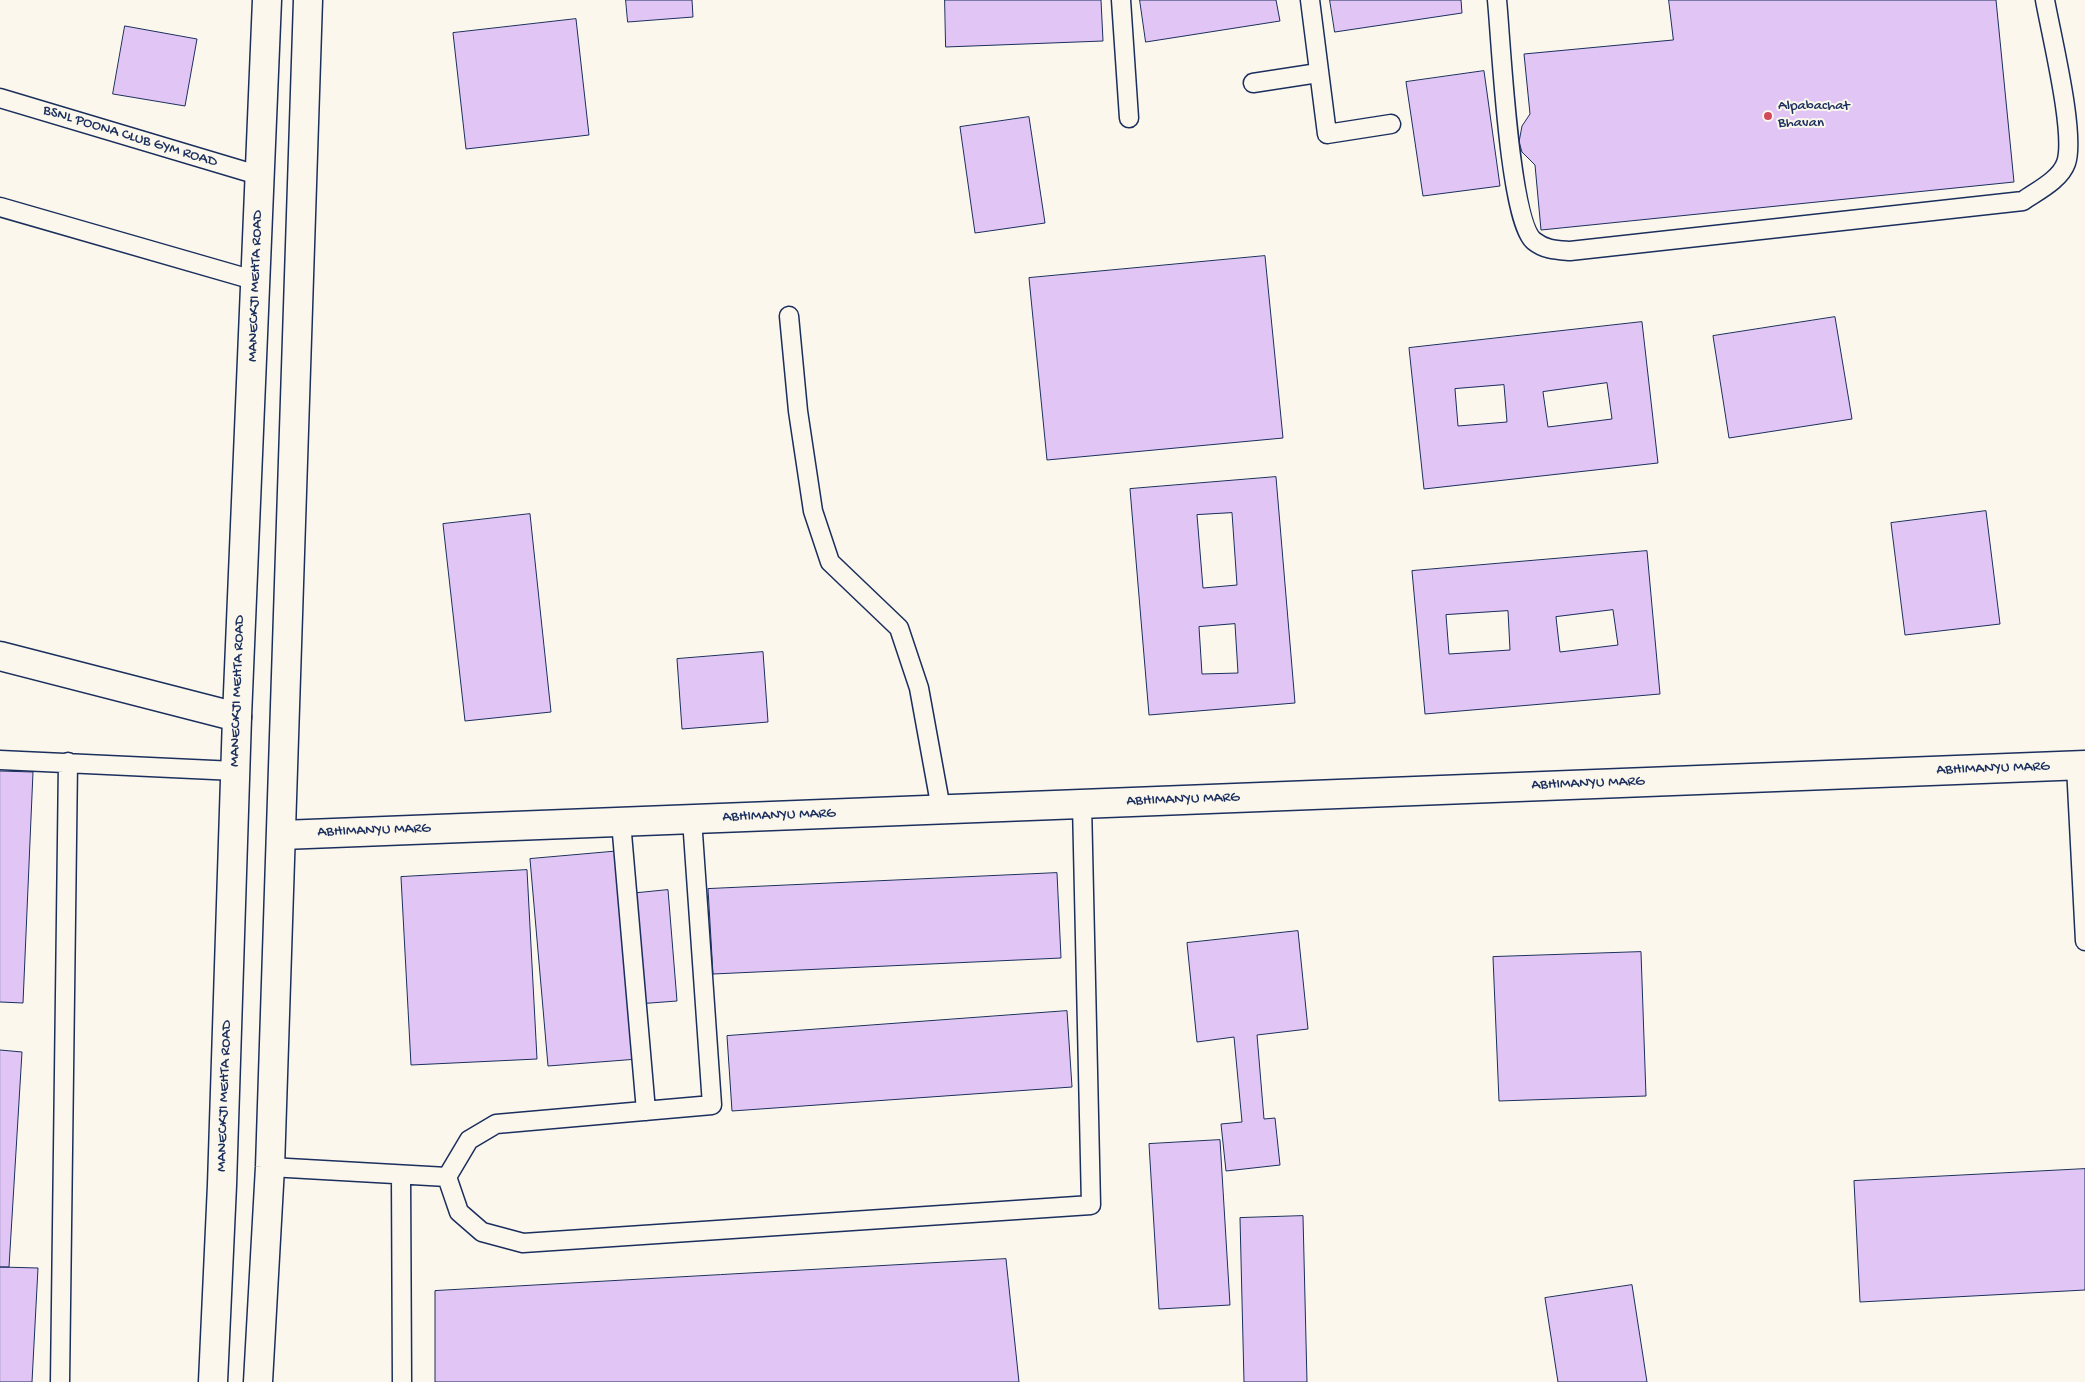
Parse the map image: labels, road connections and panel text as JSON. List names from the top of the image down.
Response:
{
  "streets": {
    "main road": ["MANECKJI MEHTA ROAD", "ABHIMANYU MARG"],
    "lane": ["BSNL POONA CLUB GYM ROAD"]
  },
  "crossings": [
    ["BSNL POONA CLUB GYM ROAD", "MANECKJI MEHTA ROAD"]
  ],
  "places": ["Alpabachat Bhavan"]
}
